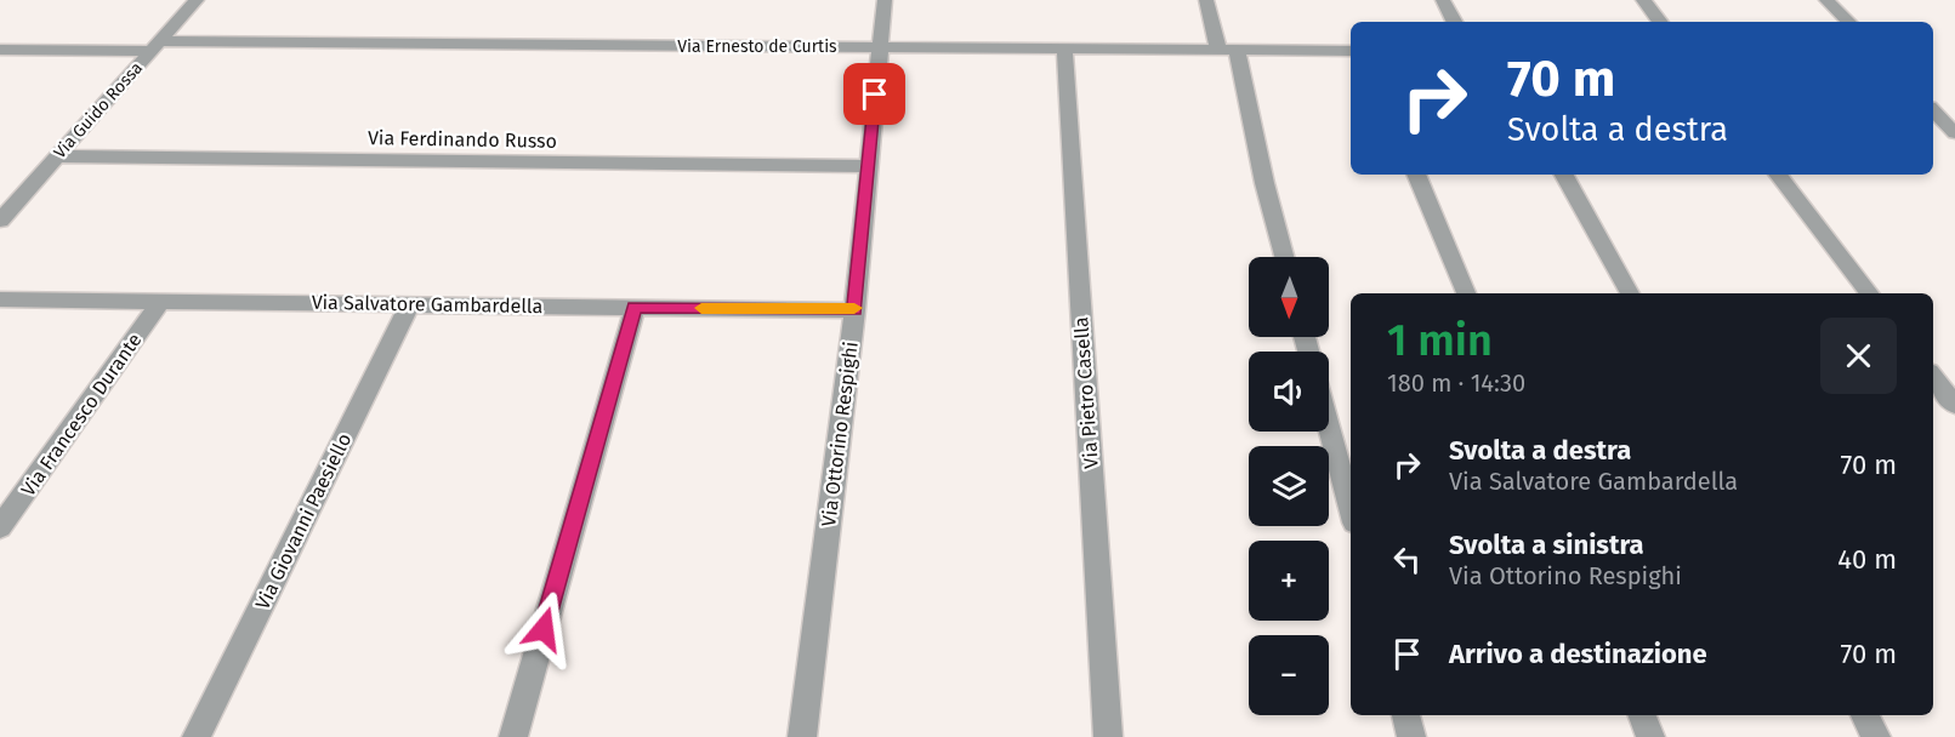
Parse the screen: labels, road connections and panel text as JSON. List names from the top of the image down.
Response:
{
  "streets": {
    "street": [
      "Via Ernesto de Curtis",
      "Via Guido Rossa",
      "Via Ferdinando Russo",
      "Via Salvatore Gambardella",
      "Via Pietro Casella",
      "Via Francesco Durante",
      "Via Ottorino Respighi",
      "Via Giovanni Paesiello"
    ]
  },
  "crossings": [
    ["Via Ernesto de Curtis", "Via Guido Rossa"],
    ["Via Ernesto de Curtis", "Via Pietro Casella"],
    ["Via Ernesto de Curtis", "Via Ottorino Respighi"],
    ["Via Guido Rossa", "Via Ferdinando Russo"],
    ["Via Ferdinando Russo", "Via Ottorino Respighi"],
    ["Via Salvatore Gambardella", "Via Francesco Durante"],
    ["Via Salvatore Gambardella", "Via Ottorino Respighi"],
    ["Via Salvatore Gambardella", "Via Giovanni Paesiello"]
  ],
  "north": "bottom",
  "page": {
    "turn": ["70 m", "Svolta a destra"],
    "map_buttons": ["+", "−"],
    "heading": ["1 min", "180 m · 14:30"],
    "list": [
      {
        "name": "Svolta a destra",
        "note": "Via Salvatore Gambardella",
        "value": "70 m"
      },
      {
        "name": "Svolta a sinistra",
        "note": "Via Ottorino Respighi",
        "value": "40 m"
      },
      {
        "name": "Arrivo a destinazione",
        "value": "70 m"
      }
    ]
  }
}
